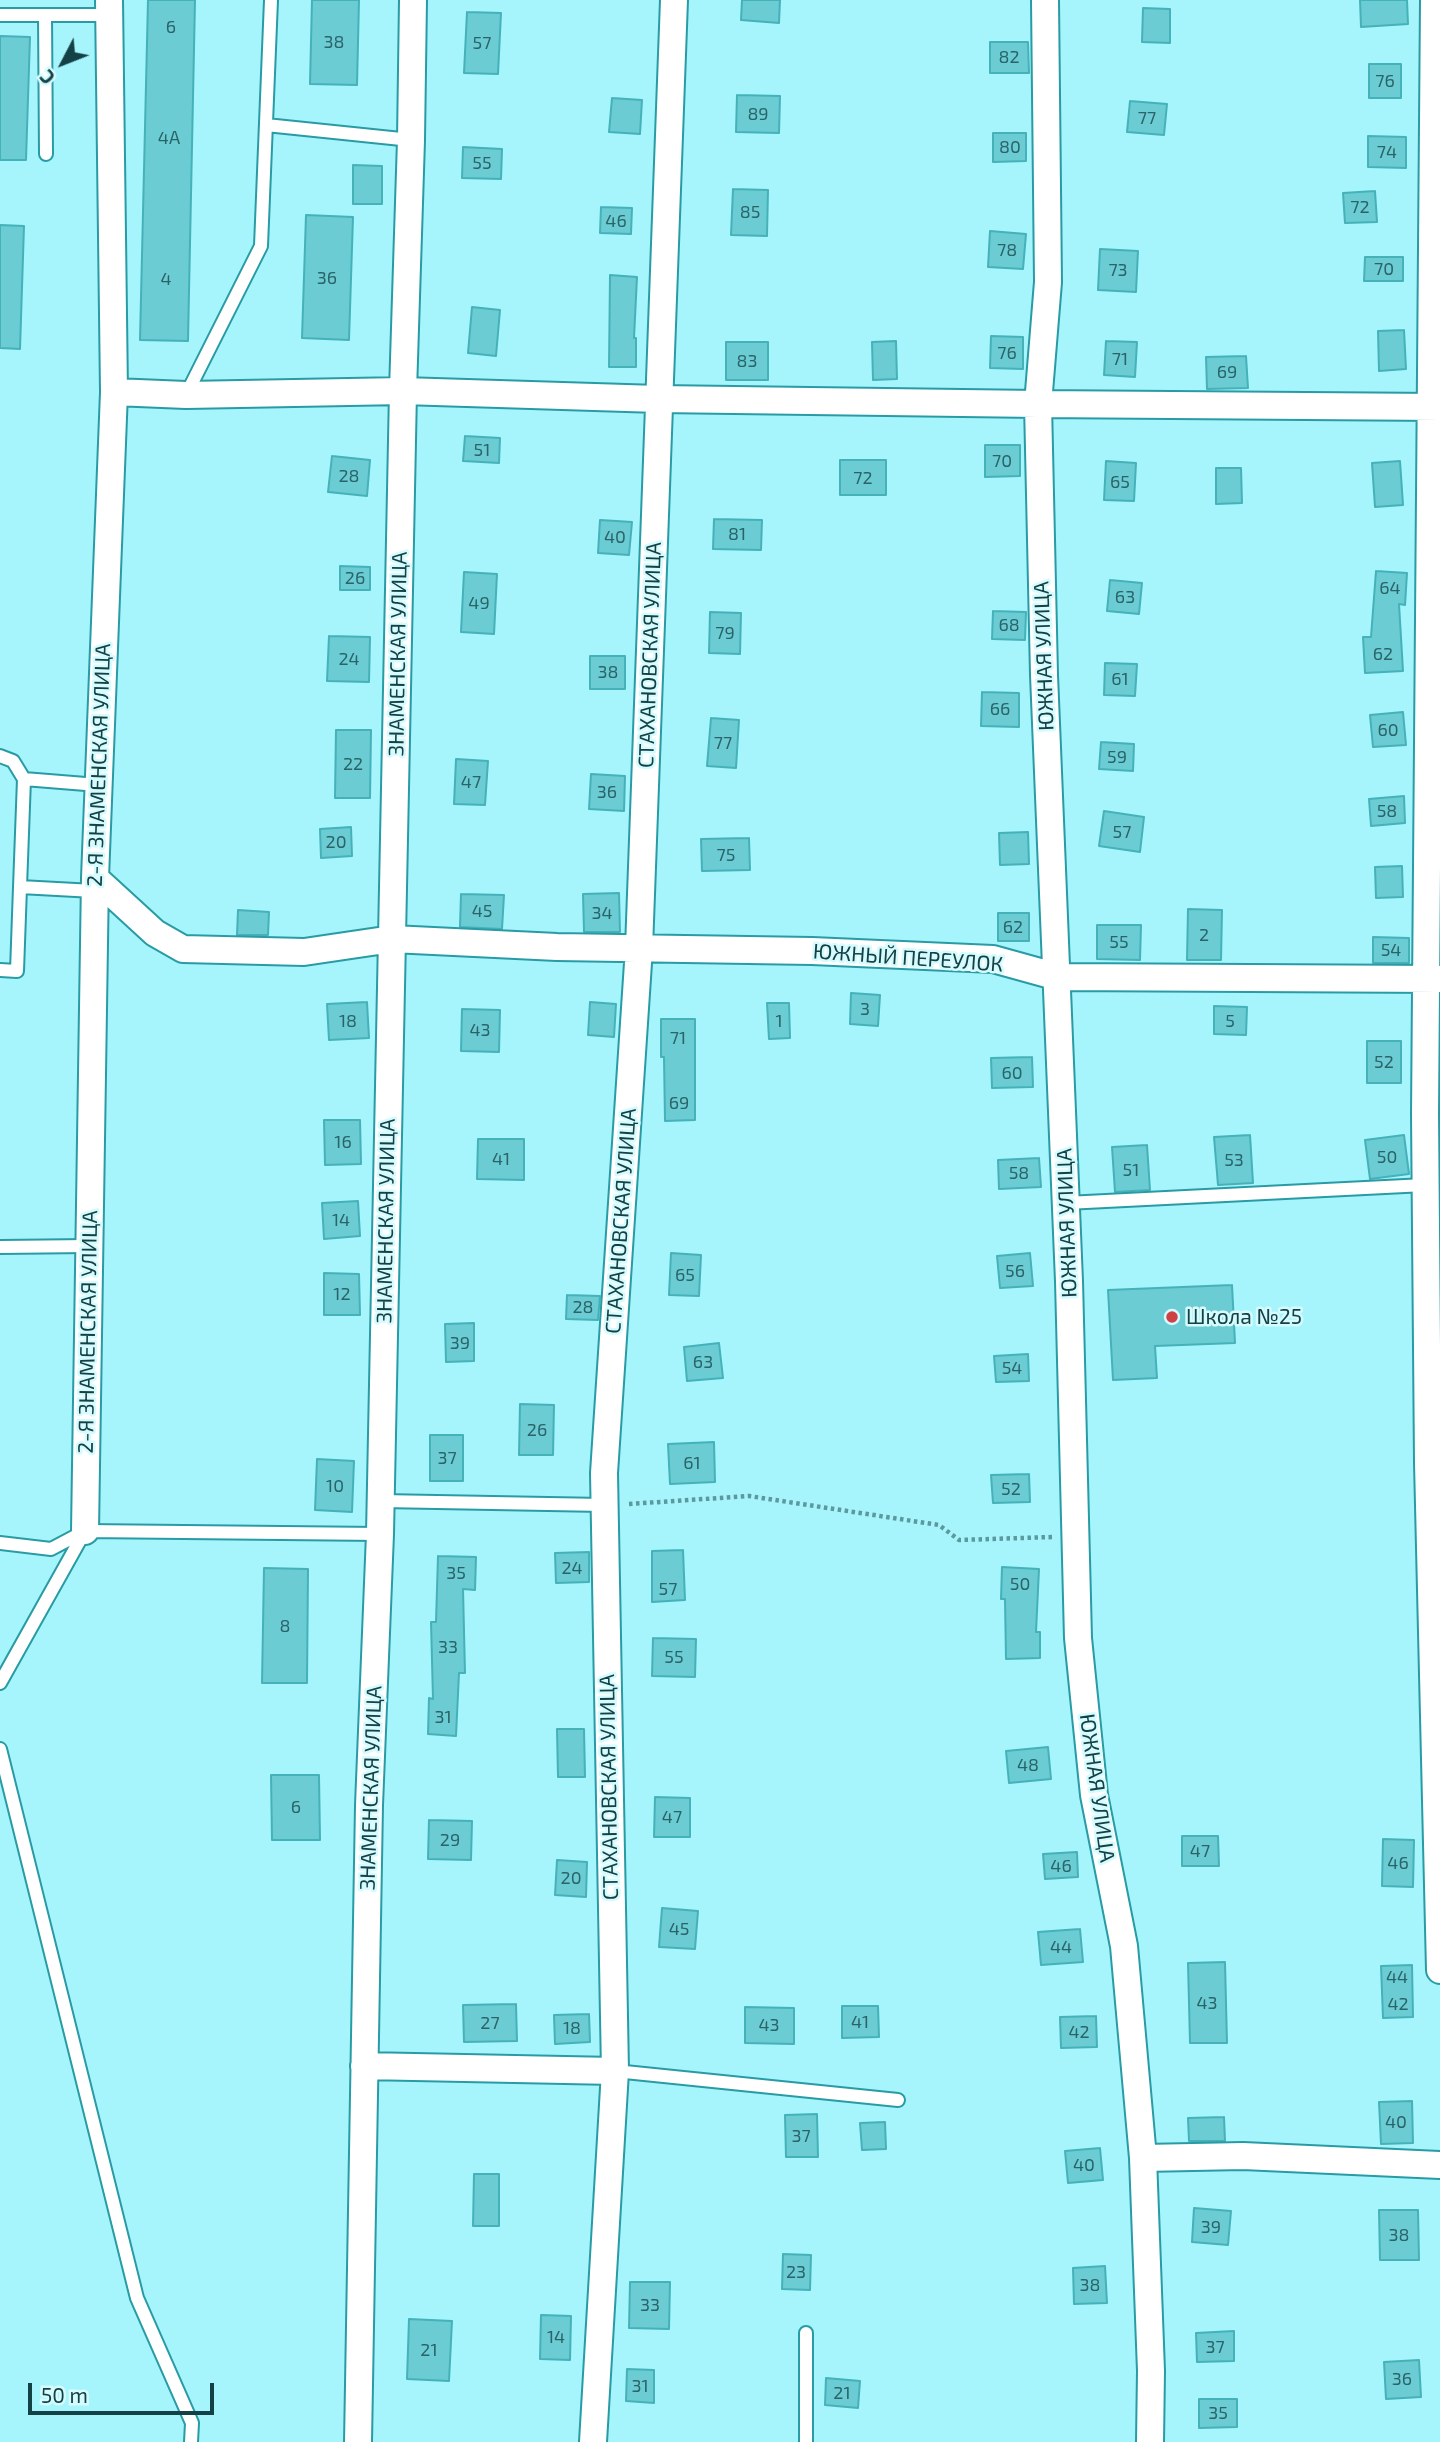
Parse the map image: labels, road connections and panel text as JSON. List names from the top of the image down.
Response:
{
  "streets": {
    "street": [
      "ЗНАМЕНСКАЯ УЛИЦА",
      "СТАХАНОВСКАЯ УЛИЦА",
      "ЮЖНАЯ УЛИЦА",
      "2-Я ЗНАМЕНСКАЯ УЛИЦА",
      "ЮЖНЫЙ ПЕРЕУЛОК"
    ]
  },
  "crossings": [
    ["ЗНАМЕНСКАЯ УЛИЦА", "ЮЖНЫЙ ПЕРЕУЛОК"],
    ["СТАХАНОВСКАЯ УЛИЦА", "ЮЖНЫЙ ПЕРЕУЛОК"],
    ["ЮЖНАЯ УЛИЦА", "ЮЖНЫЙ ПЕРЕУЛОК"],
    ["2-Я ЗНАМЕНСКАЯ УЛИЦА", "ЮЖНЫЙ ПЕРЕУЛОК"]
  ],
  "places": ["Школа №25"],
  "house_numbers": [
    "6",
    "38",
    "57",
    "82",
    "76",
    "89",
    "77",
    "4А",
    "80",
    "74",
    "55",
    "72",
    "85",
    "46",
    "78",
    "70",
    "73",
    "36",
    "4",
    "76",
    "71",
    "83",
    "69",
    "51",
    "70",
    "28",
    "72",
    "65",
    "81",
    "40",
    "26",
    "64",
    "63",
    "49",
    "68",
    "79",
    "62",
    "24",
    "38",
    "61",
    "66",
    "60",
    "77",
    "59",
    "22",
    "47",
    "36",
    "58",
    "57",
    "20",
    "75",
    "45",
    "34",
    "62",
    "2",
    "55",
    "54",
    "3",
    "18",
    "1",
    "5",
    "43",
    "71",
    "52",
    "60",
    "69",
    "16",
    "50",
    "41",
    "53",
    "51",
    "58",
    "14",
    "56",
    "65",
    "12",
    "28",
    "39",
    "63",
    "54",
    "26",
    "37",
    "61",
    "10",
    "52",
    "24",
    "35",
    "50",
    "57",
    "8",
    "33",
    "55",
    "31",
    "48",
    "6",
    "47",
    "29",
    "47",
    "46",
    "46",
    "20",
    "45",
    "44",
    "44",
    "43",
    "42",
    "41",
    "27",
    "43",
    "18",
    "42",
    "40",
    "37",
    "40",
    "39",
    "38",
    "23",
    "38",
    "33",
    "14",
    "37",
    "21",
    "36",
    "31",
    "21",
    "35"
  ],
  "scale_bar": "50 m",
  "north": "bottom left"
}
